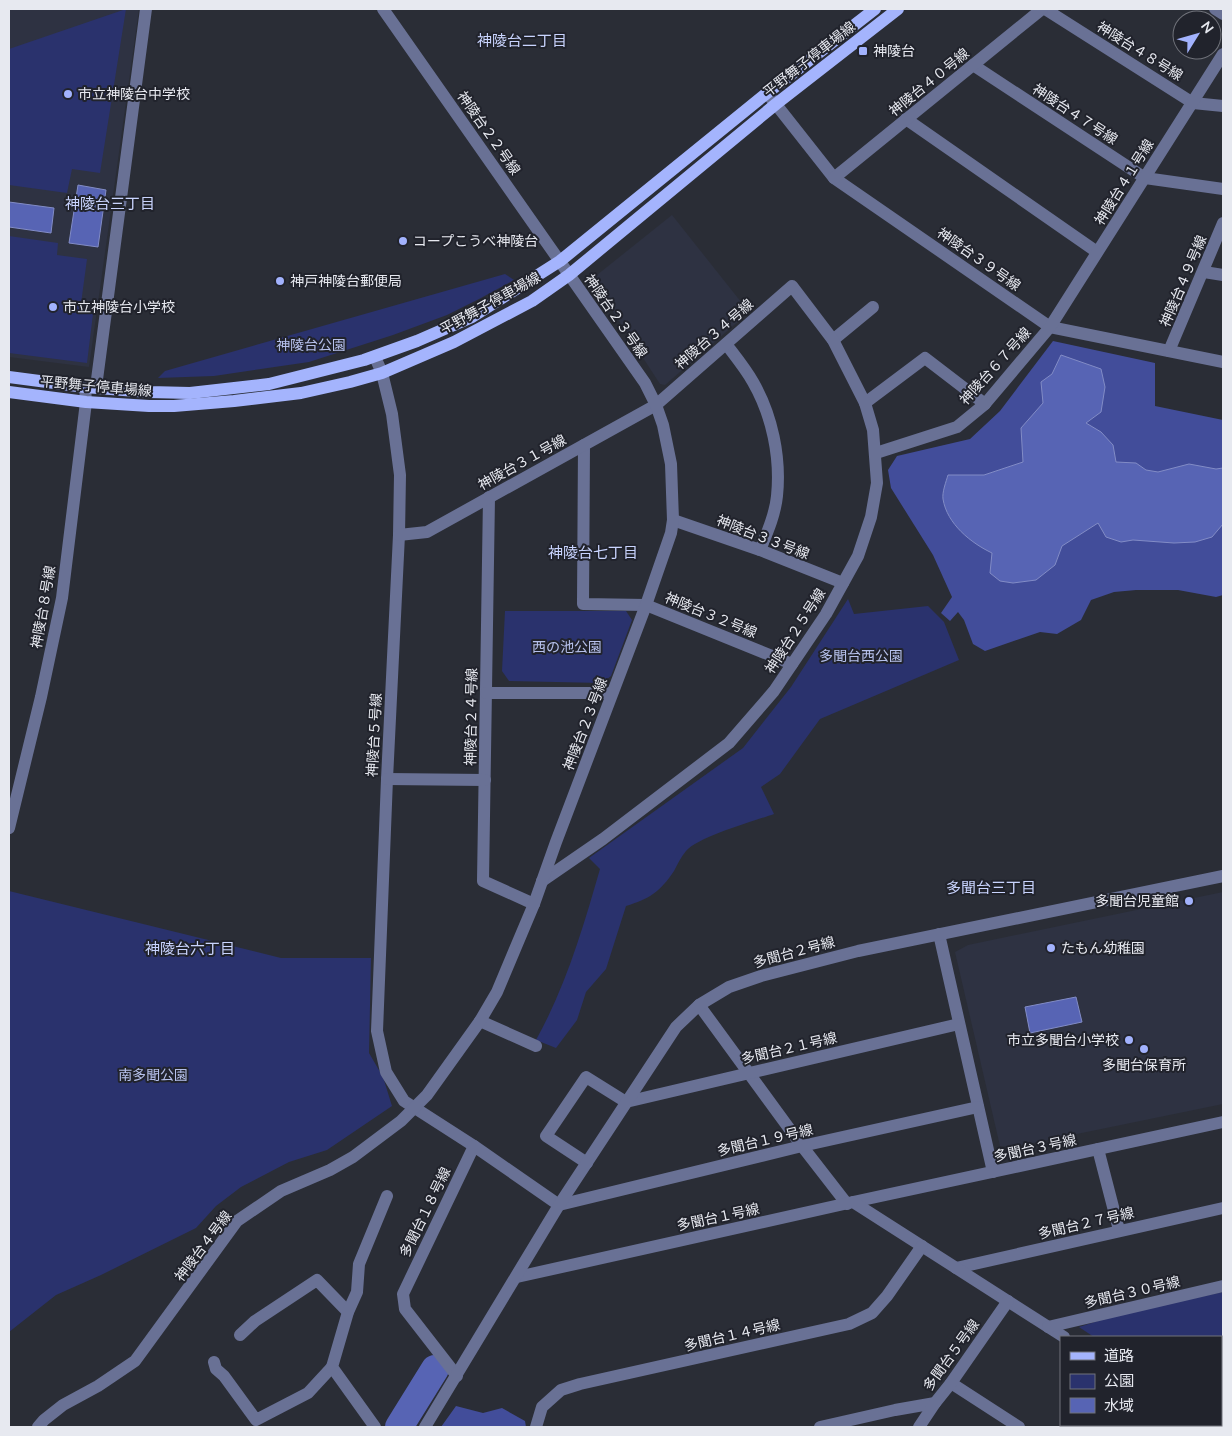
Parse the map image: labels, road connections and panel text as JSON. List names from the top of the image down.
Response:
{
  "streets": {
    "main road": ["平野舞子停車場線"],
    "street": [
      "神陵台４８号線",
      "神陵台４０号線",
      "神陵台４７号線",
      "神陵台２２号線",
      "神陵台４１号線",
      "神陵台３９号線",
      "神陵台４９号線",
      "神陵台２３号線",
      "神陵台３４号線",
      "神陵台６７号線",
      "神陵台３１号線",
      "神陵台３３号線",
      "神陵台８号線",
      "神陵台３２号線",
      "神陵台２５号線",
      "神陵台２４号線",
      "神陵台５号線",
      "多聞台２号線",
      "多聞台２１号線",
      "多聞台１９号線",
      "多聞台３号線",
      "多聞台１８号線",
      "多聞台１号線",
      "多聞台２７号線",
      "神陵台４号線",
      "多聞台３０号線",
      "多聞台１４号線",
      "多聞台５号線"
    ]
  },
  "crossings": [
    ["神陵台４８号線", "神陵台４０号線"],
    ["神陵台４８号線", "神陵台４１号線"],
    ["平野舞子停車場線", "神陵台２２号線"],
    ["平野舞子停車場線", "神陵台３９号線"],
    ["平野舞子停車場線", "神陵台２３号線"],
    ["平野舞子停車場線", "神陵台８号線"],
    ["平野舞子停車場線", "神陵台５号線"],
    ["神陵台４０号線", "神陵台４７号線"],
    ["神陵台４０号線", "神陵台３９号線"],
    ["神陵台４７号線", "神陵台４１号線"],
    ["神陵台２２号線", "神陵台２３号線"],
    ["神陵台４１号線", "神陵台３９号線"],
    ["神陵台４１号線", "神陵台６７号線"],
    ["神陵台３９号線", "神陵台４９号線"],
    ["神陵台３９号線", "神陵台６７号線"],
    ["神陵台２３号線", "神陵台３４号線"],
    ["神陵台２３号線", "神陵台３１号線"],
    ["神陵台２３号線", "神陵台３３号線"],
    ["神陵台２３号線", "神陵台３２号線"],
    ["神陵台２３号線", "神陵台２５号線"],
    ["神陵台２３号線", "神陵台２４号線"],
    ["神陵台２３号線", "神陵台５号線"],
    ["神陵台２３号線", "神陵台４号線"],
    ["神陵台３４号線", "神陵台３１号線"],
    ["神陵台３４号線", "神陵台２５号線"],
    ["神陵台６７号線", "神陵台２５号線"],
    ["神陵台３１号線", "神陵台２４号線"],
    ["神陵台３１号線", "神陵台５号線"],
    ["神陵台３３号線", "神陵台２５号線"],
    ["神陵台３２号線", "神陵台２５号線"],
    ["神陵台５号線", "多聞台１８号線"],
    ["神陵台５号線", "神陵台４号線"],
    ["多聞台２号線", "多聞台２１号線"],
    ["多聞台２号線", "多聞台１９号線"],
    ["多聞台２号線", "多聞台１号線"],
    ["多聞台３号線", "多聞台１号線"]
  ],
  "districts": [
    "神陵台二丁目",
    "神陵台三丁目",
    "神陵台七丁目",
    "多聞台三丁目",
    "神陵台六丁目"
  ],
  "parks": [
    "神陵台公園",
    "西の池公園",
    "多聞台西公園",
    "南多聞公園"
  ],
  "places": {
    "transit": ["神陵台"],
    "other": [
      "市立神陵台中学校",
      "コープこうべ神陵台",
      "神戸神陵台郵便局",
      "市立神陵台小学校",
      "多聞台児童館",
      "たもん幼稚園",
      "市立多聞台小学校",
      "多聞台保育所"
    ]
  },
  "legend": ["道路", "公園", "水域"],
  "north": "top right"
}
